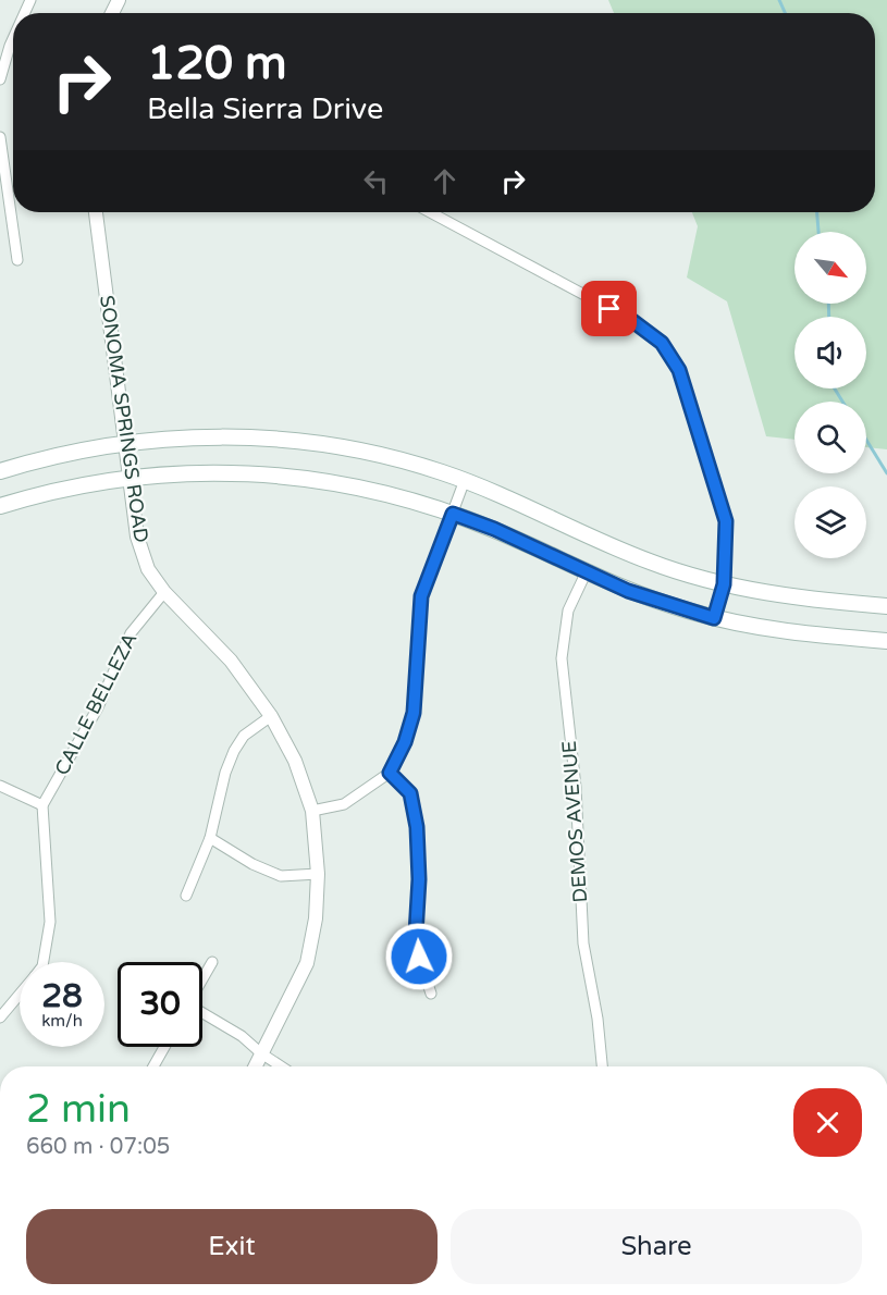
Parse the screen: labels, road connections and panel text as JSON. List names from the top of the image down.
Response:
{
  "streets": {
    "street": ["SONOMA SPRINGS ROAD", "CALLE BELLEZA", "DEMOS AVENUE"]
  },
  "crossings": [
    ["SONOMA SPRINGS ROAD", "CALLE BELLEZA"]
  ],
  "north": "bottom right",
  "page": {
    "turn": ["120 m", "Bella Sierra Drive"],
    "speed": "28 km/h",
    "limit": "30",
    "heading": ["2 min", "660 m · 07:05"],
    "buttons": ["Exit", "Share"]
  }
}
